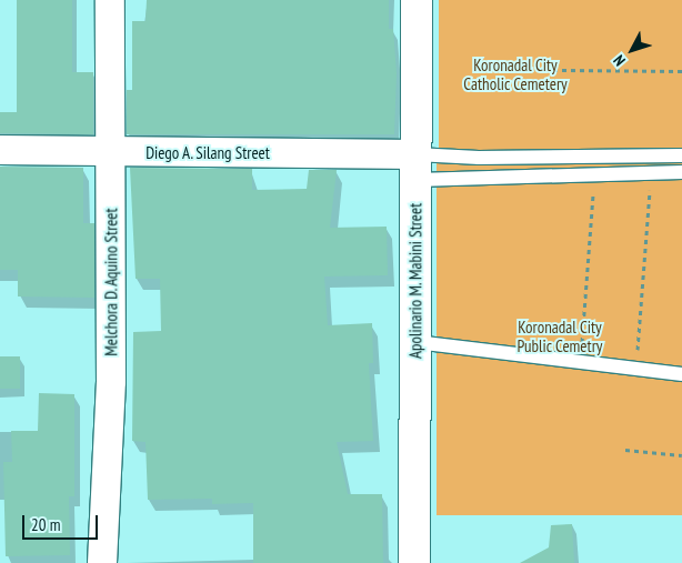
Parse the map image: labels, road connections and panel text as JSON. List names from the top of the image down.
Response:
{
  "streets": {
    "street": ["Diego A. Silang Street", "Apolinario M. Mabini Street", "Melchora D. Aquino Street"]
  },
  "crossings": [
    ["Diego A. Silang Street", "Apolinario M. Mabini Street"],
    ["Diego A. Silang Street", "Melchora D. Aquino Street"]
  ],
  "parks": ["Koronadal City Catholic Cemetery", "Koronadal City Public Cemetry"],
  "scale_bar": "20 m",
  "north": "bottom left"
}
